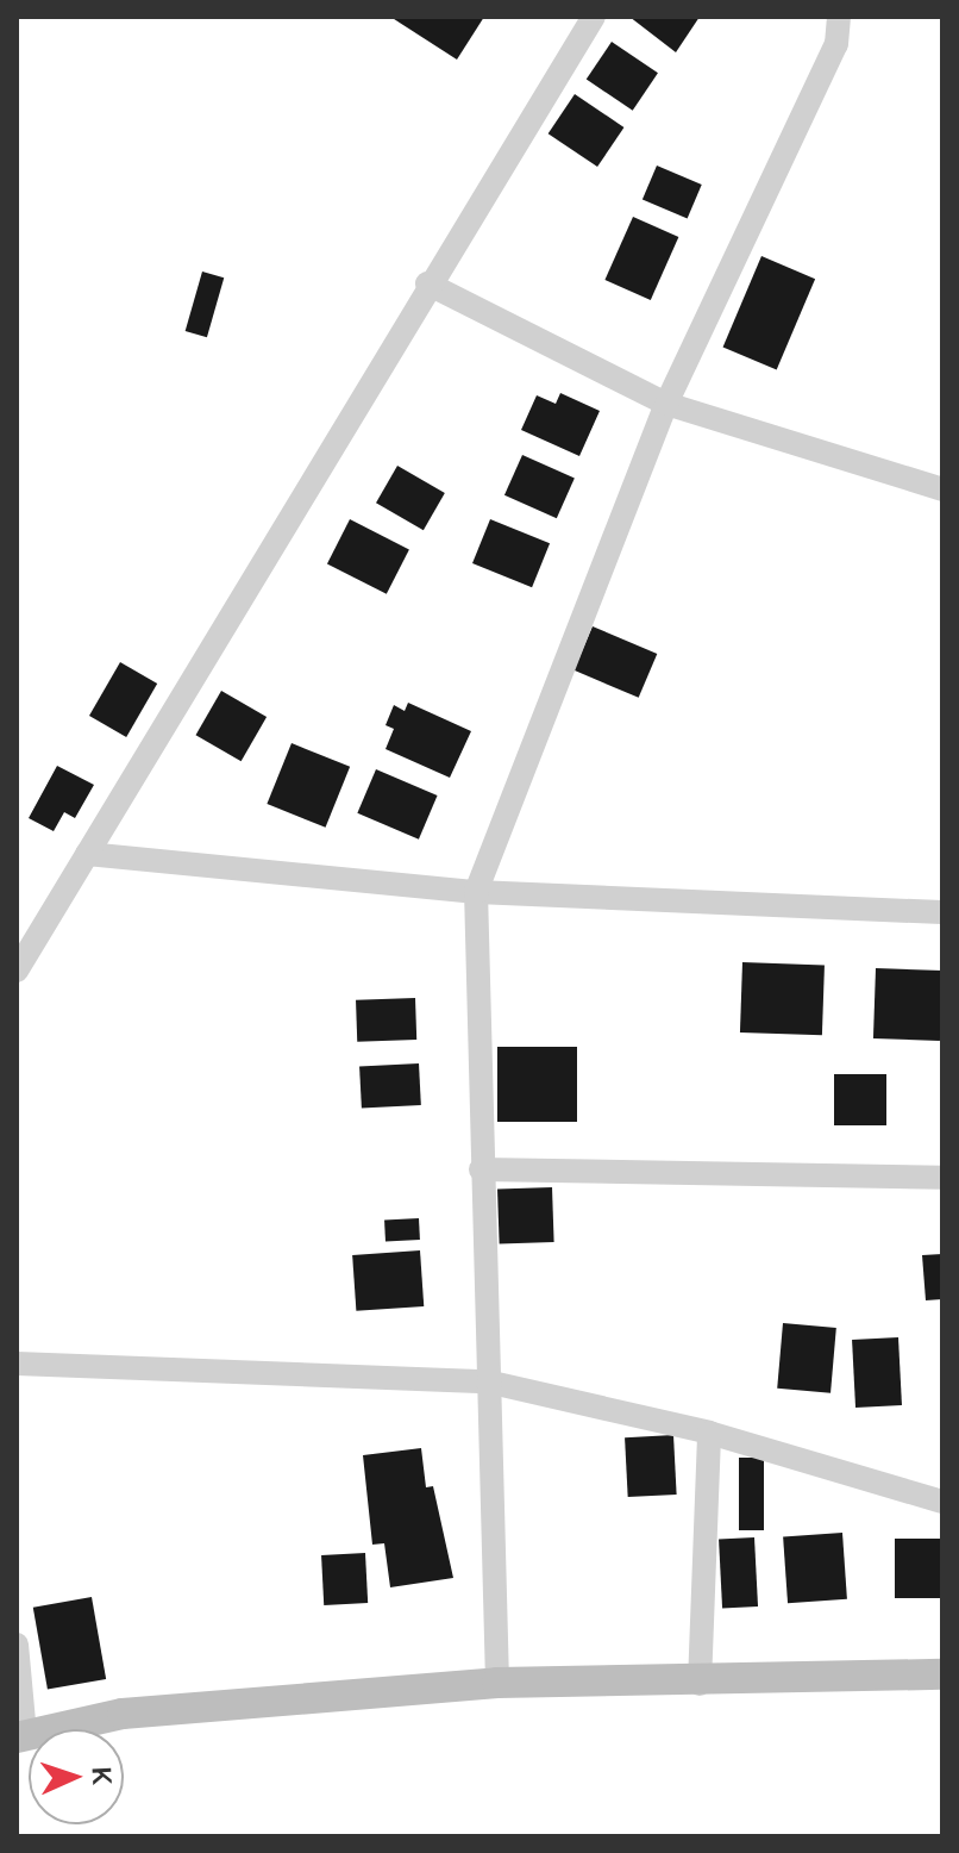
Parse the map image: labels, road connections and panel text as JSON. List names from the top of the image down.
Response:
{
  "north": "right"
}
